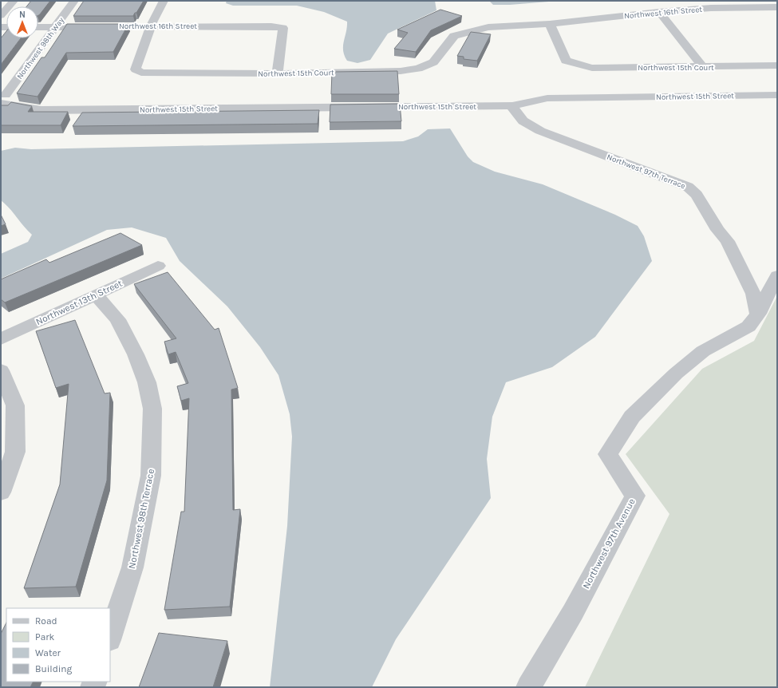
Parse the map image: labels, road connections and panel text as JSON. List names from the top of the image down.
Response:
{
  "streets": {
    "street": [
      "Northwest 16th Street",
      "Northwest 98th Way",
      "Northwest 15th Court",
      "Northwest 15th Street",
      "Northwest 97th Terrace",
      "Northwest 13th Street",
      "Northwest 98th Terrace",
      "Northwest 97th Avenue"
    ]
  },
  "crossings": [
    ["Northwest 16th Street", "Northwest 98th Way"],
    ["Northwest 16th Street", "Northwest 15th Court"],
    ["Northwest 98th Way", "Northwest 15th Street"],
    ["Northwest 15th Street", "Northwest 97th Terrace"],
    ["Northwest 97th Terrace", "Northwest 97th Avenue"],
    ["Northwest 13th Street", "Northwest 98th Terrace"]
  ],
  "legend": [
    "Road",
    "Park",
    "Water",
    "Building"
  ],
  "north": "top"
}
